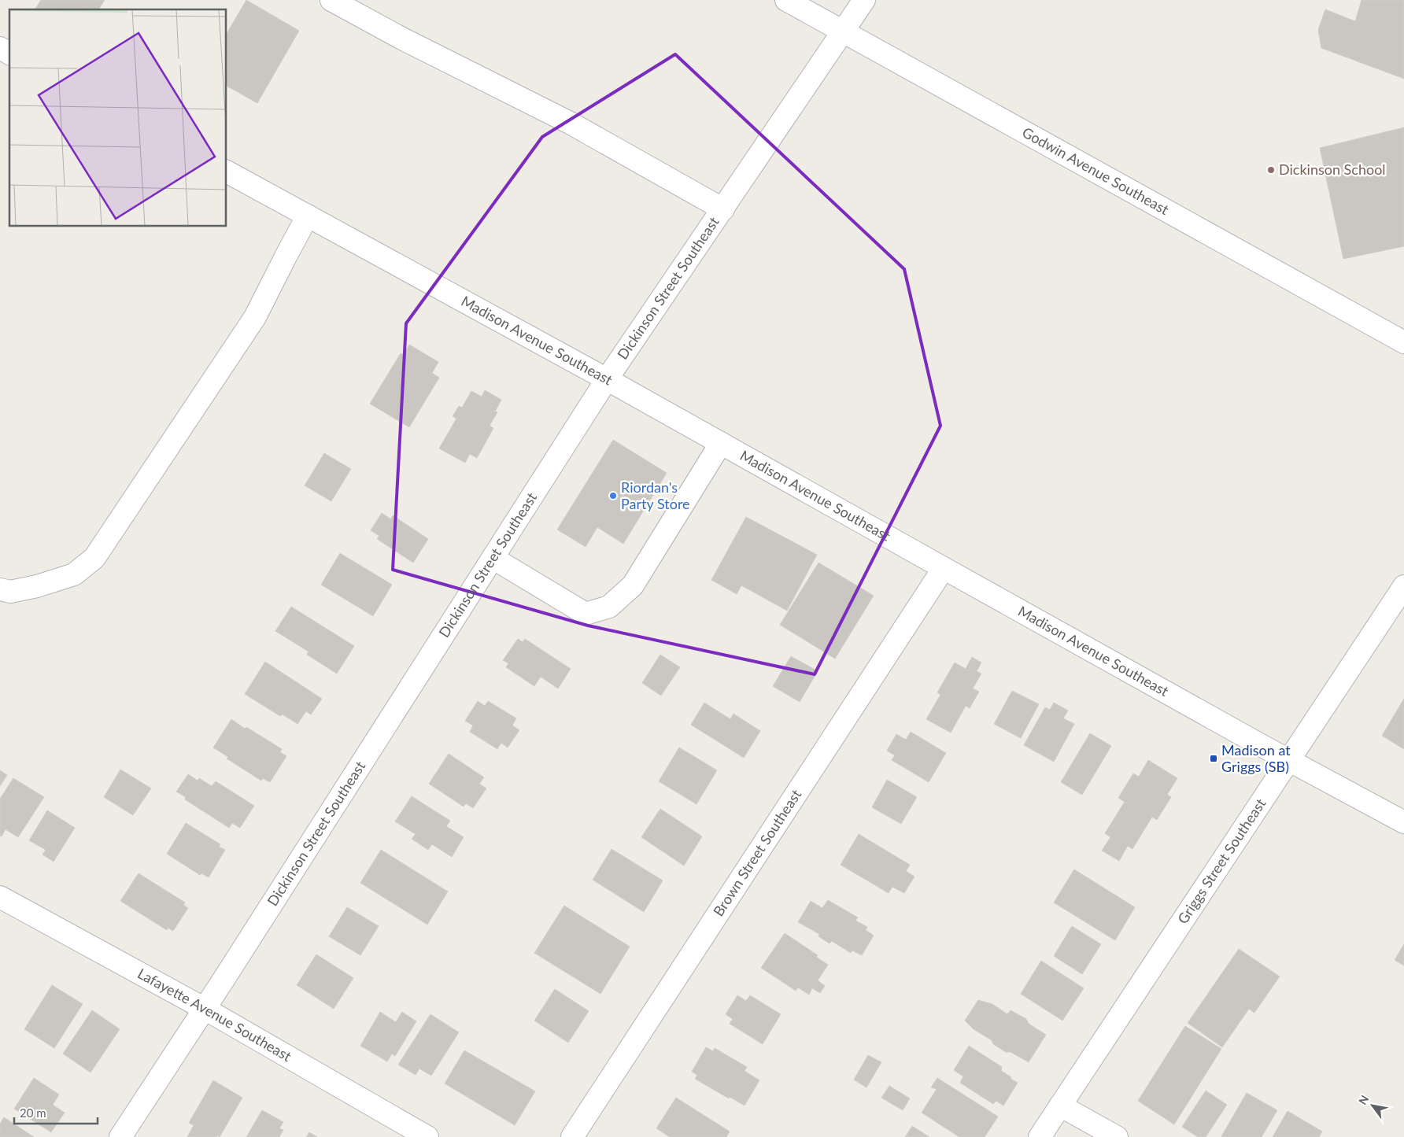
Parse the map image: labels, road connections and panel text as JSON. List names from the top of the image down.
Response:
{
  "streets": {
    "street": [
      "Godwin Avenue Southeast",
      "Dickinson Street Southeast",
      "Madison Avenue Southeast",
      "Brown Street Southeast",
      "Griggs Street Southeast",
      "Lafayette Avenue Southeast"
    ]
  },
  "crossings": [
    ["Godwin Avenue Southeast", "Dickinson Street Southeast"],
    ["Dickinson Street Southeast", "Madison Avenue Southeast"],
    ["Dickinson Street Southeast", "Lafayette Avenue Southeast"],
    ["Madison Avenue Southeast", "Brown Street Southeast"],
    ["Madison Avenue Southeast", "Griggs Street Southeast"]
  ],
  "places": {
    "other": ["Dickinson School", "Riordan's Party Store"],
    "transit": ["Madison at Griggs (SB)"]
  },
  "scale_bar": "20 m",
  "north": "top left"
}
